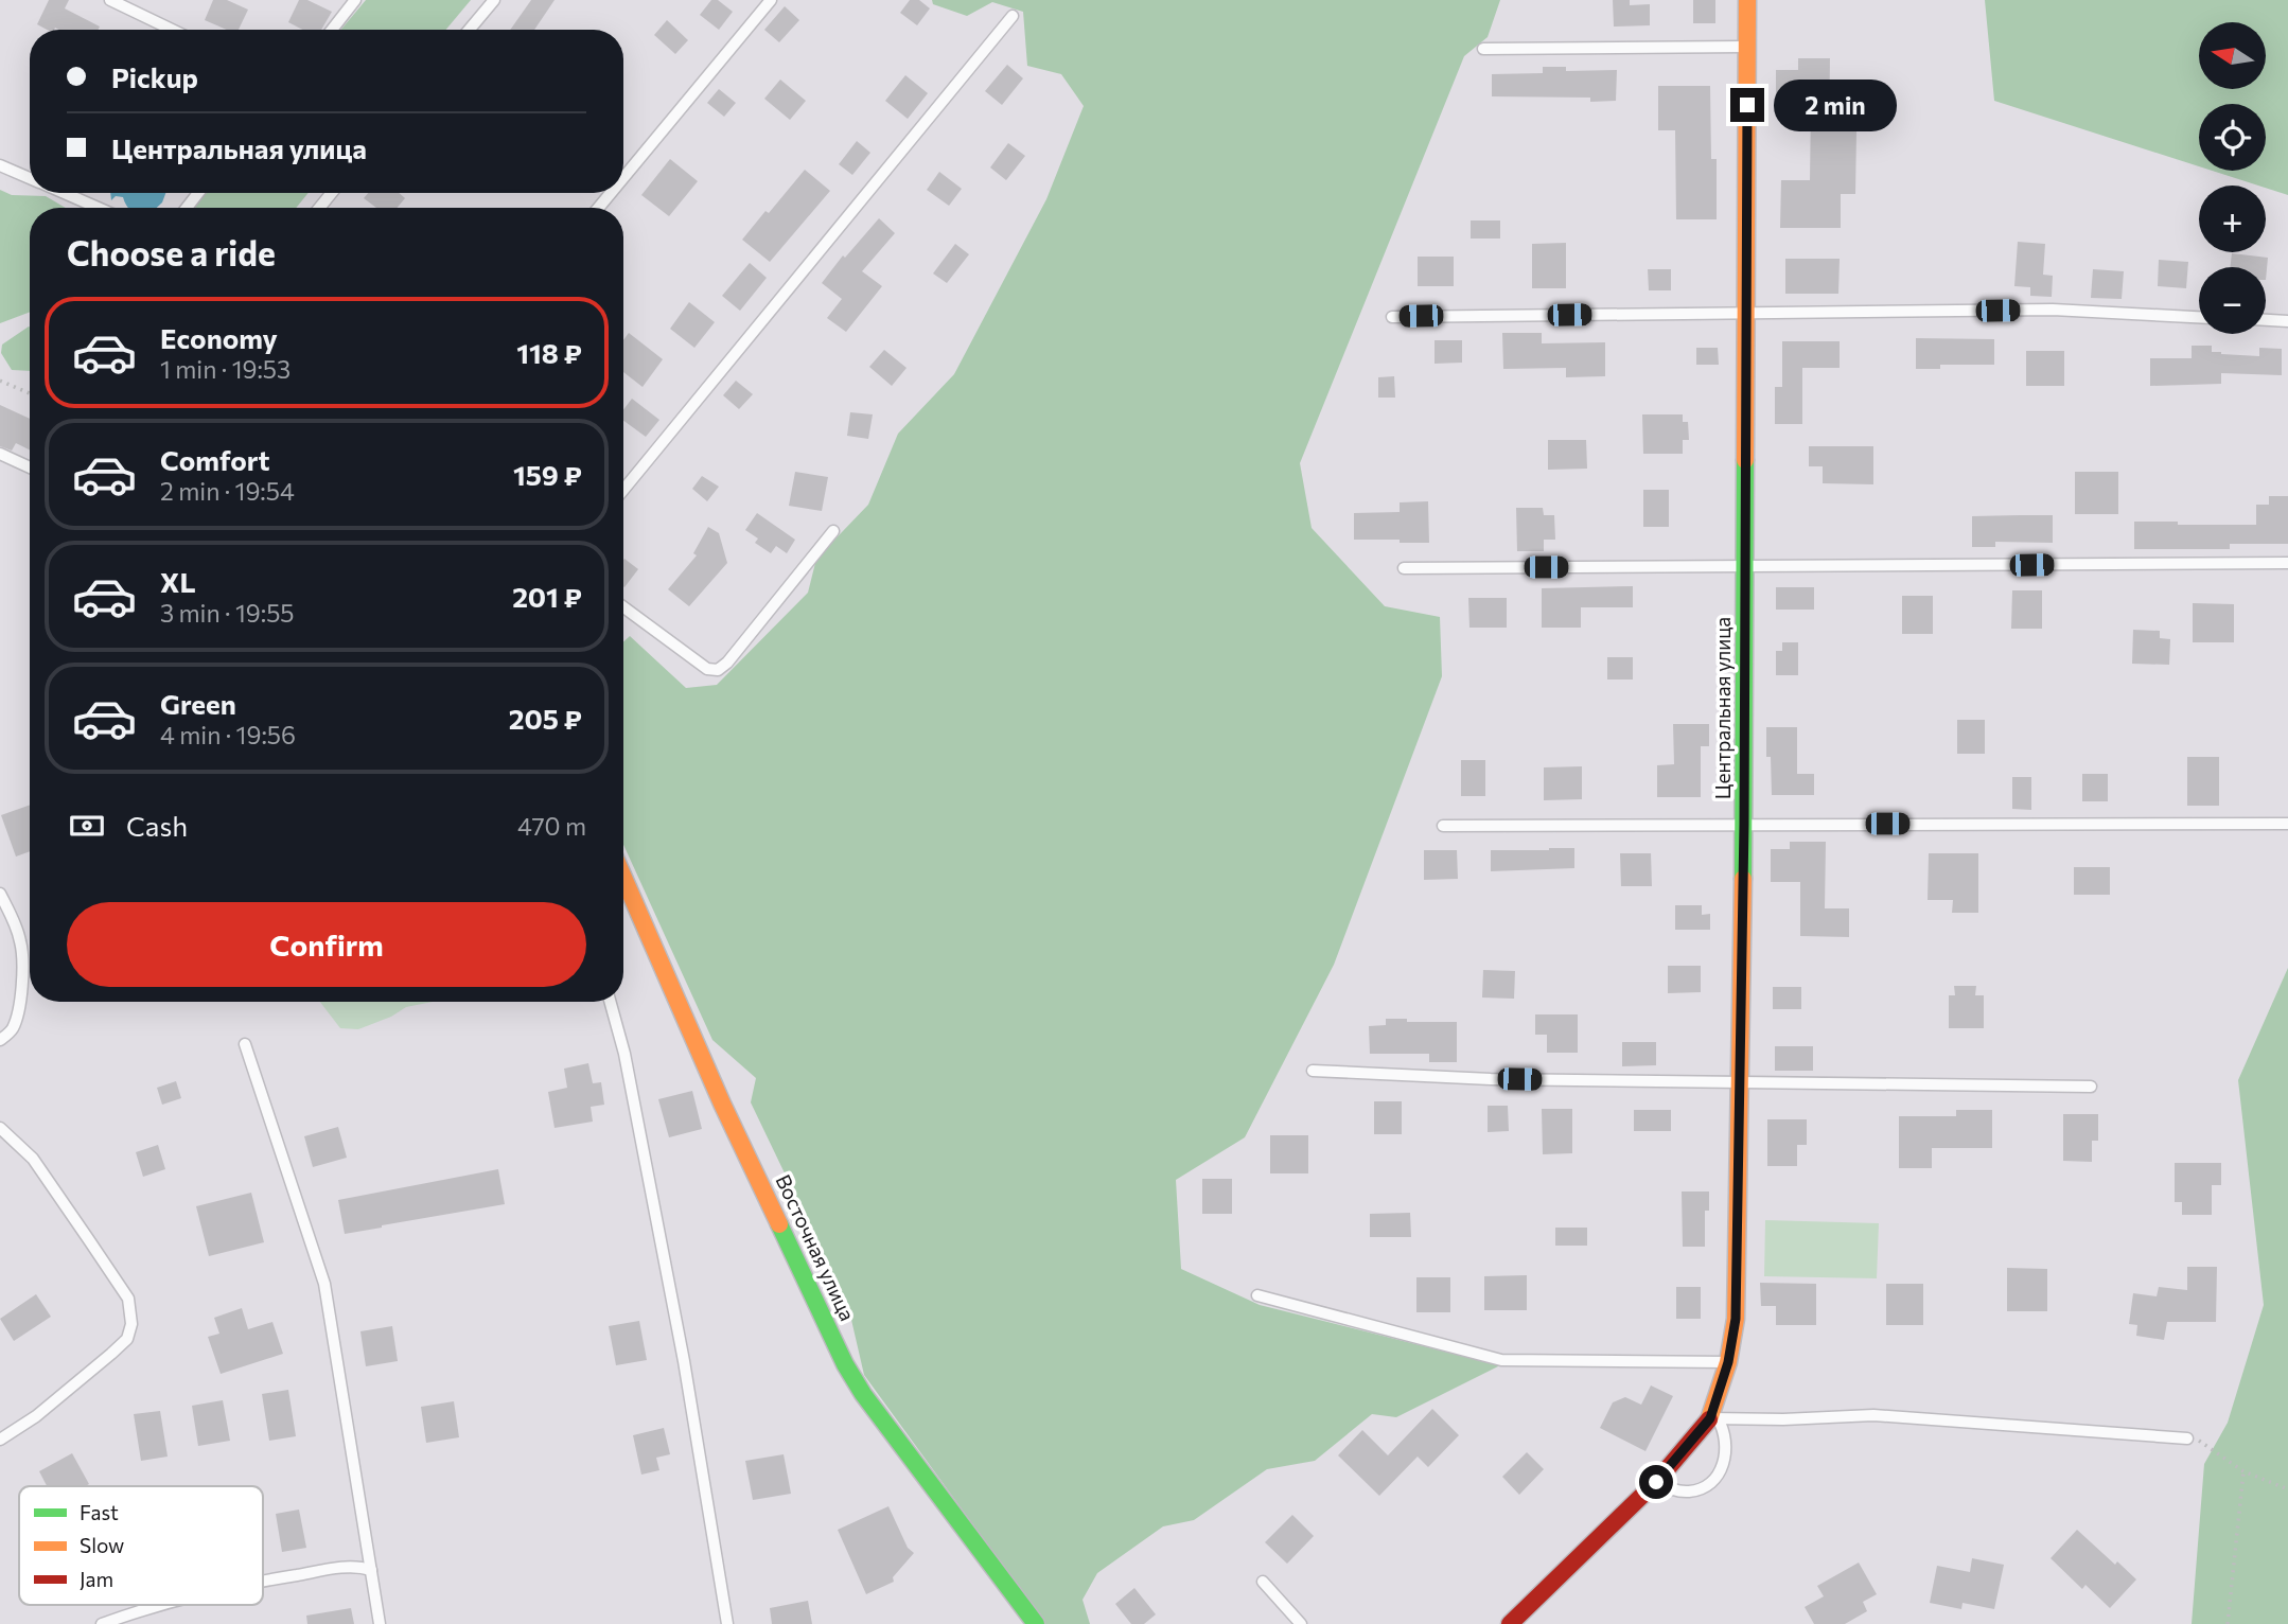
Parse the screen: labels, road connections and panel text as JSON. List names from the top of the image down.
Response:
{
  "streets": {
    "street": ["Центральная улица", "Восточная улица"]
  },
  "legend": ["Fast", "Slow", "Jam"],
  "north": "left",
  "page": {
    "map_buttons": ["+", "−"],
    "banner": ["Pickup", "Центральная улица"],
    "bubble": "2 min",
    "heading": "Choose a ride",
    "list": [
      {
        "name": "Economy",
        "note": "1 min · 19:53",
        "value": "118 ₽"
      },
      {
        "name": "Comfort",
        "note": "2 min · 19:54",
        "value": "159 ₽"
      },
      {
        "name": "XL",
        "note": "3 min · 19:55",
        "value": "201 ₽"
      },
      {
        "name": "Green",
        "note": "4 min · 19:56",
        "value": "205 ₽"
      }
    ],
    "pay": ["Cash", "470 m"],
    "buttons": "Confirm"
  }
}
